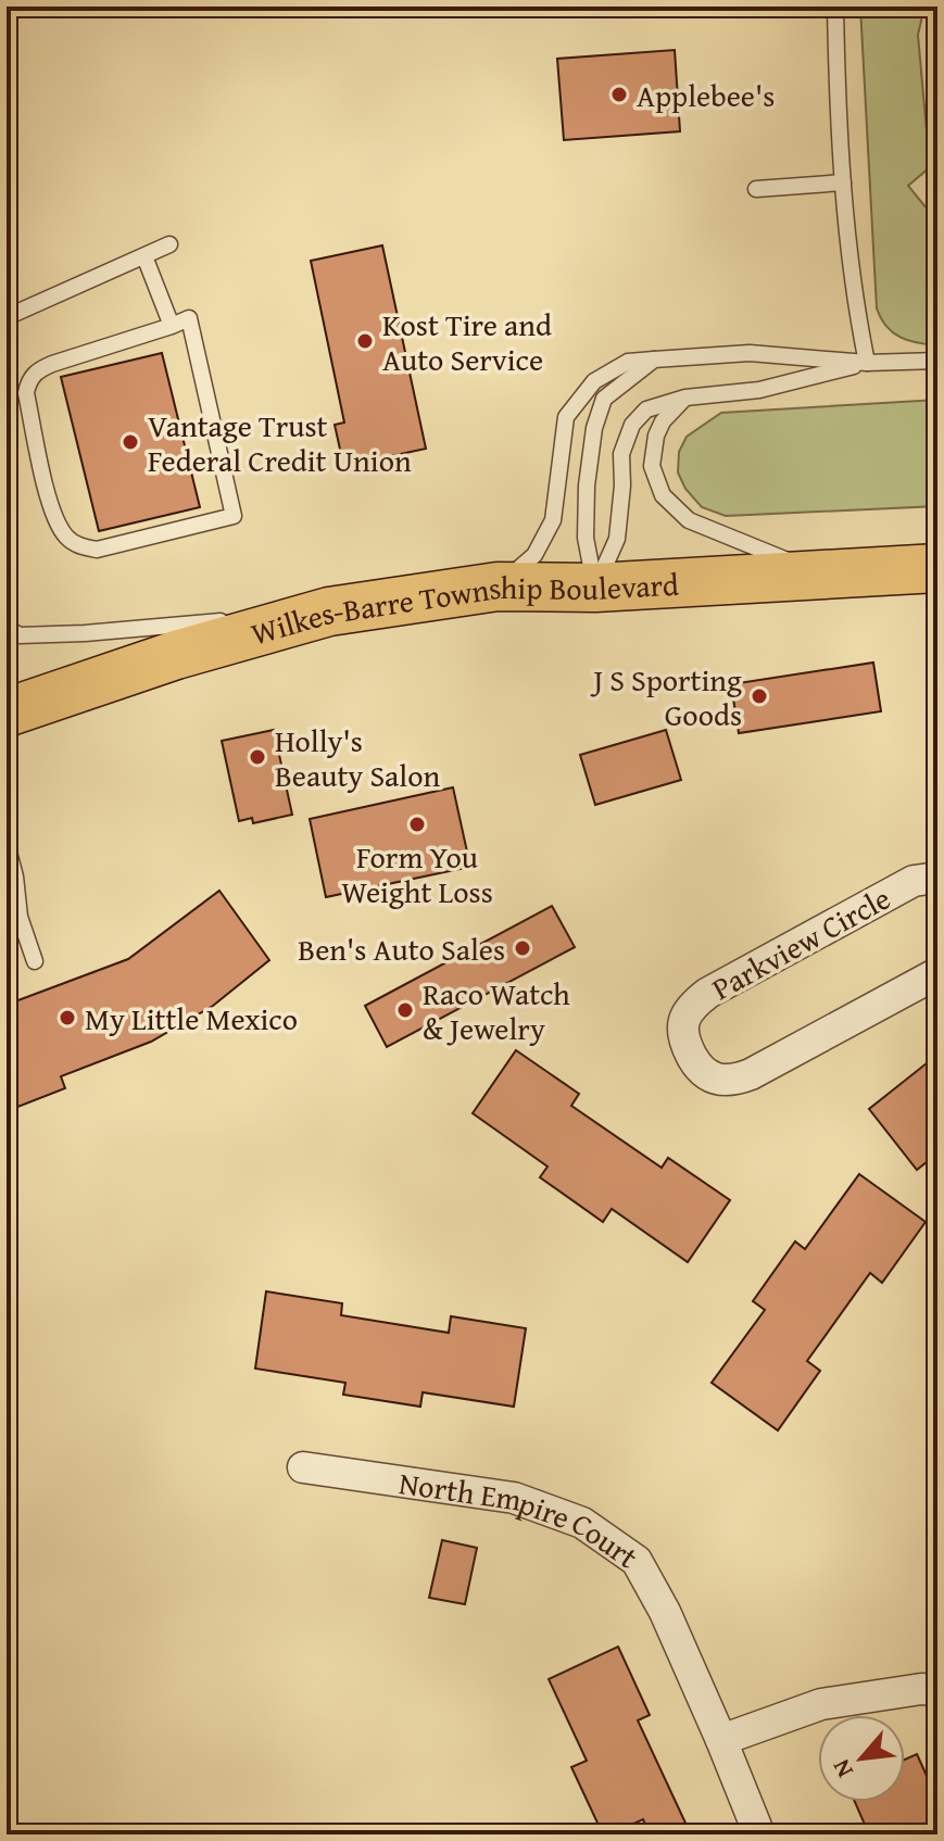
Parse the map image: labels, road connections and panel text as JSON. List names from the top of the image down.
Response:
{
  "streets": {
    "main road": ["Wilkes-Barre Township Boulevard"],
    "street": ["Parkview Circle", "North Empire Court"]
  },
  "places": [
    "Applebee's",
    "Kost Tire and Auto Service",
    "Vantage Trust Federal Credit Union",
    "J S Sporting Goods",
    "Holly's Beauty Salon",
    "Form You Weight Loss",
    "Ben's Auto Sales",
    "Raco Watch & Jewelry",
    "My Little Mexico"
  ],
  "north": "bottom left"
}
